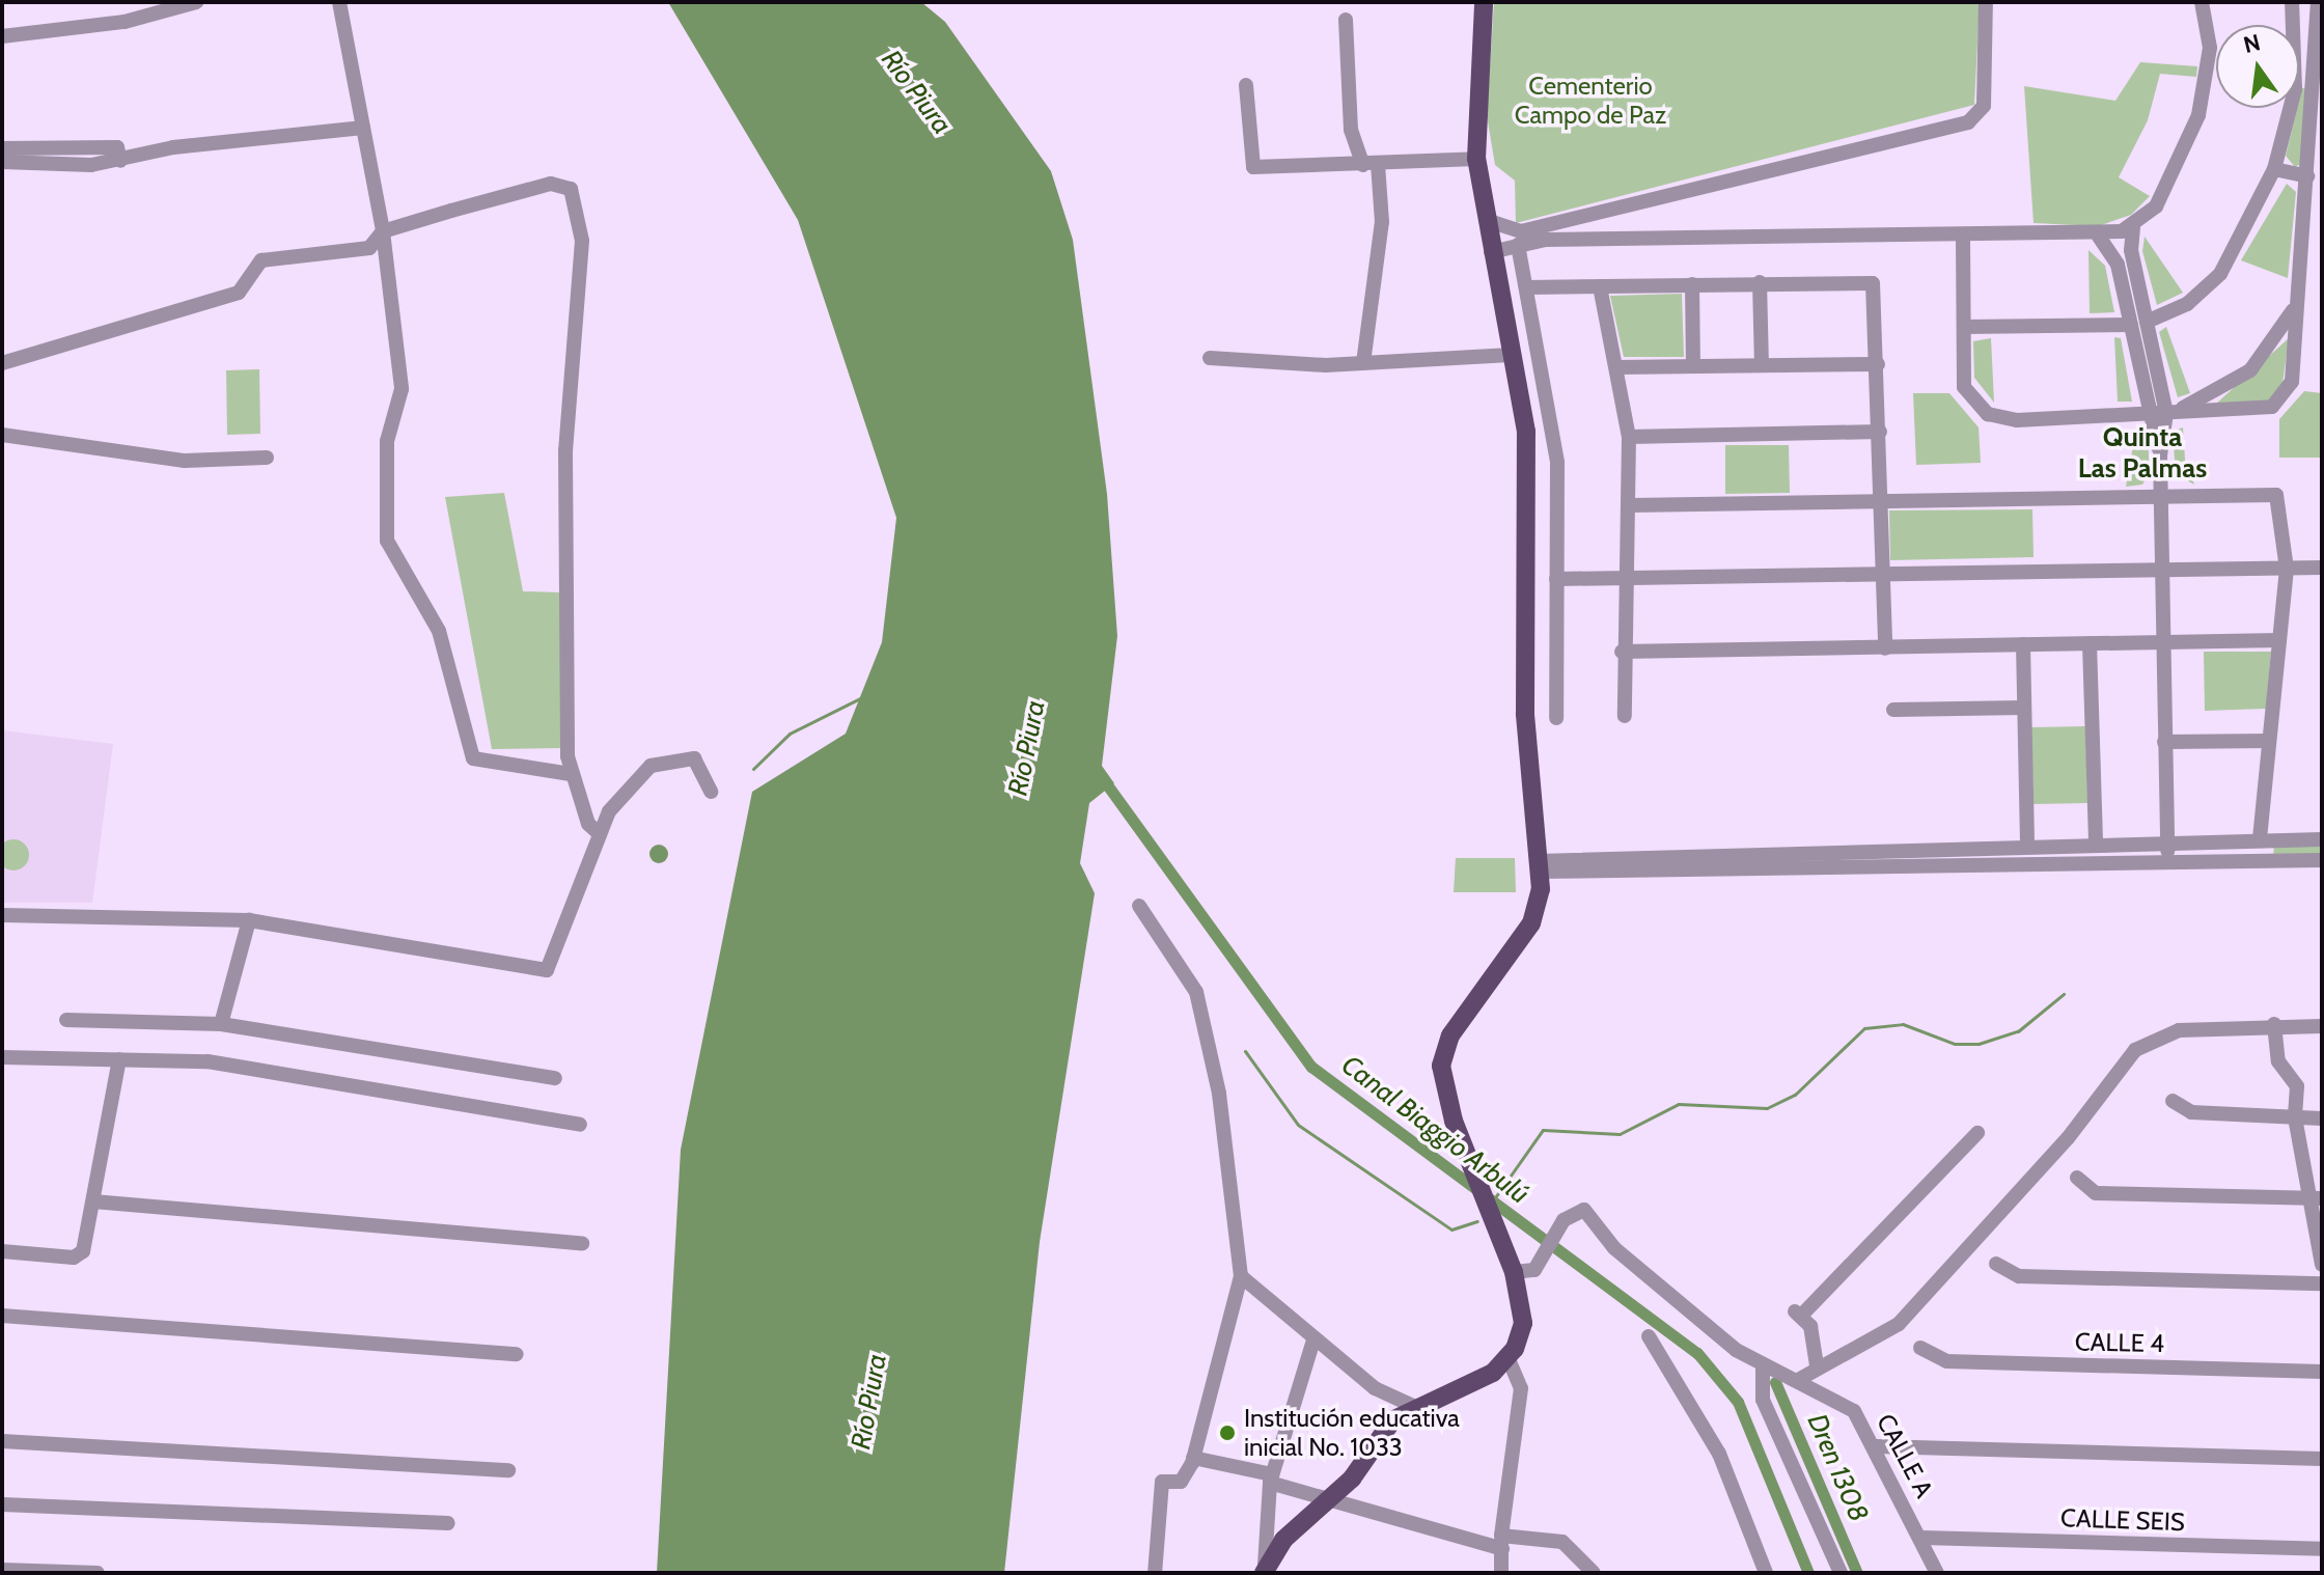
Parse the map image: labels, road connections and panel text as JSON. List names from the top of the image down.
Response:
{
  "streets": {
    "street": ["CALLE 4", "CALLE A", "CALLE SEIS"]
  },
  "crossings": [
    ["CALLE A", "CALLE SEIS"]
  ],
  "districts": ["Quinta Las Palmas"],
  "water": ["Río Piura", "Canal Biaggio Arbulú", "Dren 1308"],
  "parks": ["Cementerio Campo de Paz"],
  "places": ["Institución educativa inicial No. 1033"],
  "north": "top"
}
